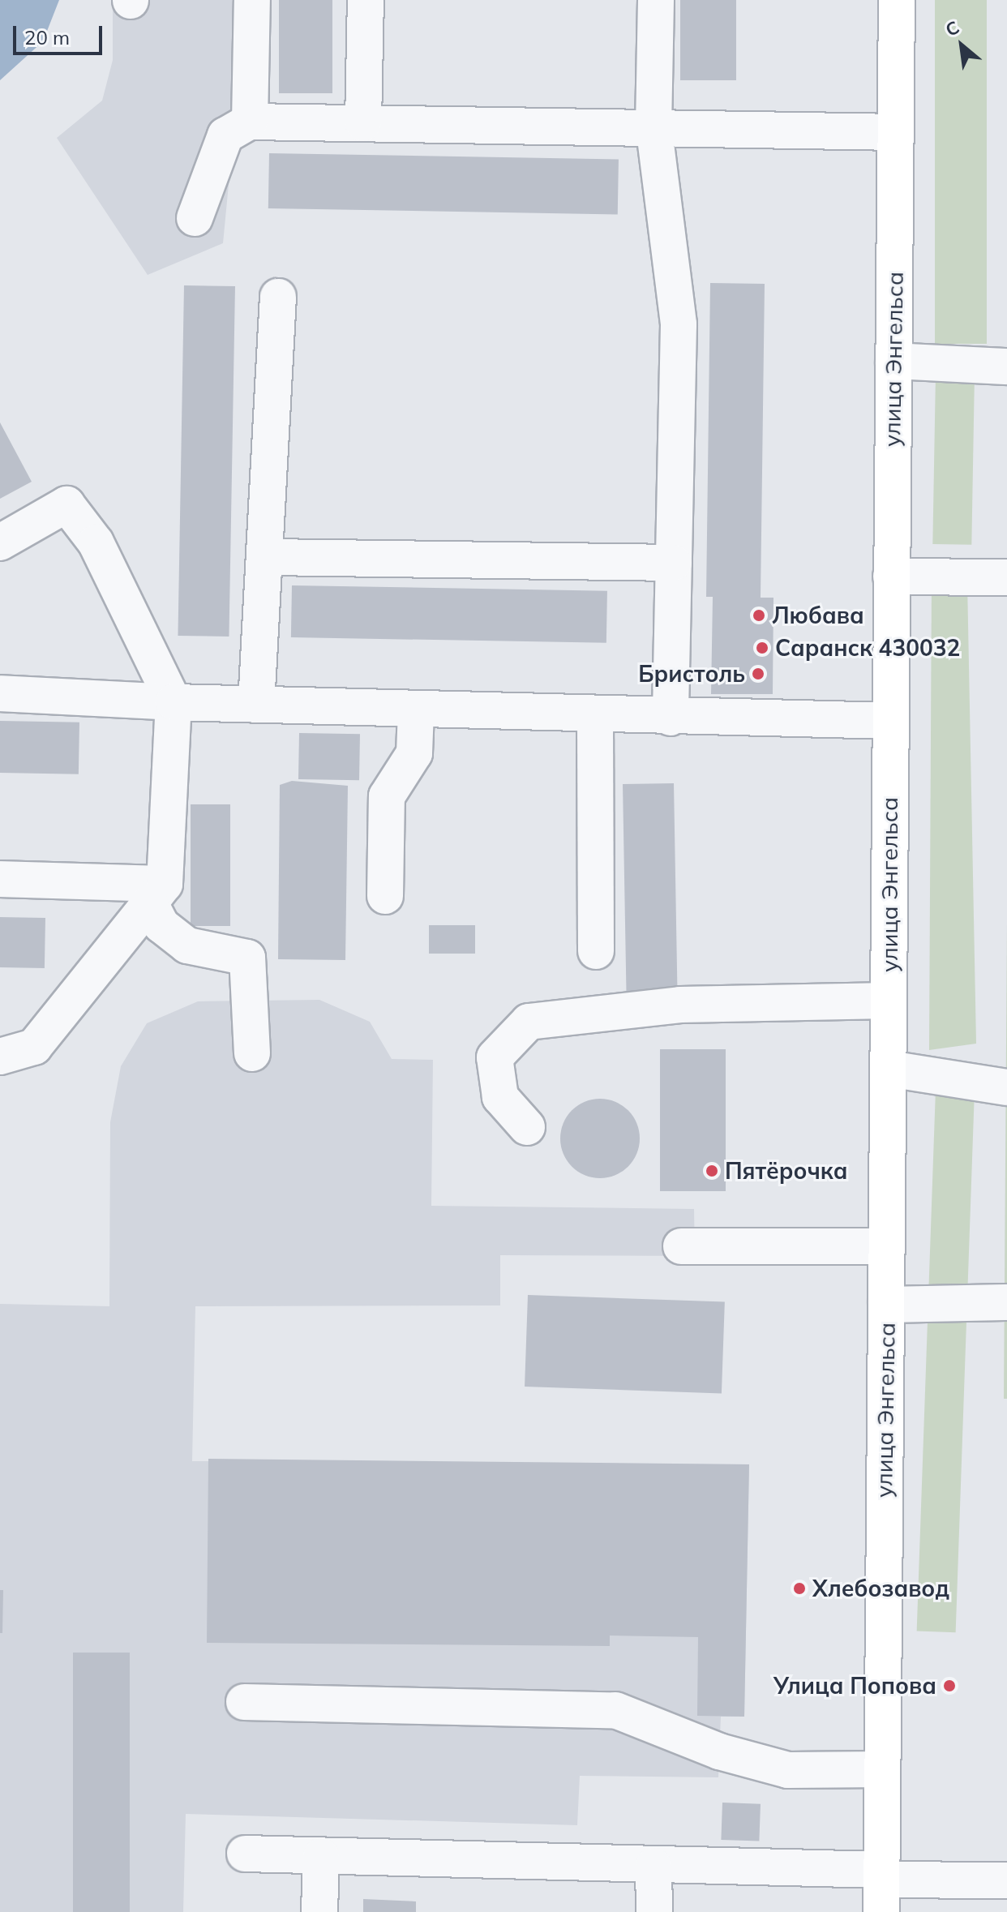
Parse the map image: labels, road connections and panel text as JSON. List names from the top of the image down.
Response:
{
  "streets": {
    "main road": ["улица Энгельса"]
  },
  "places": [
    "Любава",
    "Саранск 430032",
    "Бристоль",
    "Пятёрочка",
    "Хлебозавод",
    "Улица Попова"
  ],
  "scale_bar": "20 m",
  "north": "top left"
}
